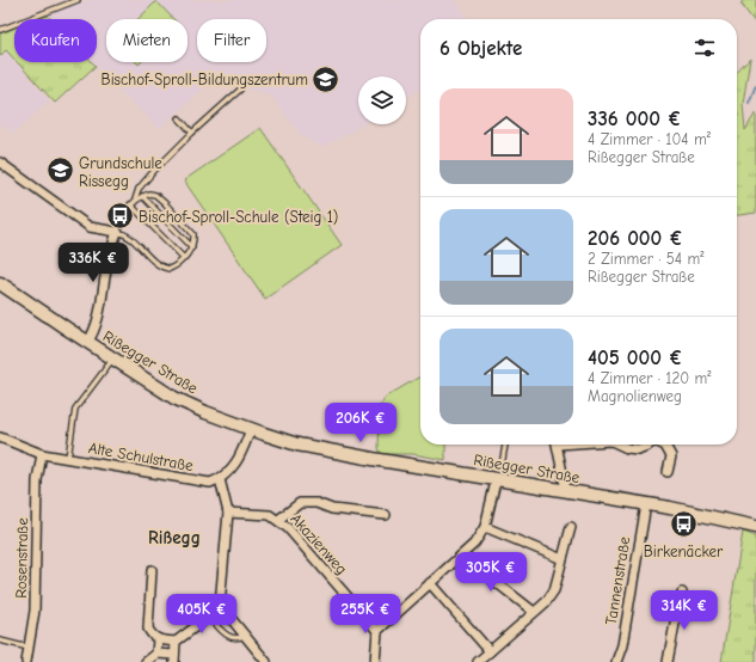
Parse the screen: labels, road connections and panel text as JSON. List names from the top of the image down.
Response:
{
  "streets": {
    "street": [
      "Rißegger Straße",
      "Alte Schulstraße",
      "Akazienweg",
      "Rosenstraße",
      "Tannenstraße"
    ]
  },
  "crossings": [
    ["Rißegger Straße", "Tannenstraße"],
    ["Alte Schulstraße", "Rosenstraße"]
  ],
  "districts": ["Rißegg"],
  "places": {
    "school or university": ["Bischof-Sproll-Bildungszentrum", "Grundschule Rissegg"],
    "bus stop": ["Bischof-Sproll-Schule (Steig 1)", "Birkenäcker"]
  },
  "page": {
    "chip": ["Kaufen", "Mieten", "Filter"],
    "heading": "6 Objekte",
    "list": [
      {
        "name": "336 000 €",
        "note": "4 Zimmer · 104 m² · Rißegger Straße"
      },
      {
        "name": "206 000 €",
        "note": "2 Zimmer · 54 m² · Rißegger Straße"
      },
      {
        "name": "405 000 €",
        "note": "4 Zimmer · 120 m² · Magnolienweg"
      }
    ],
    "price": [
      "336K €",
      "206K €",
      "305K €",
      "314K €",
      "405K €",
      "255K €"
    ]
  }
}
